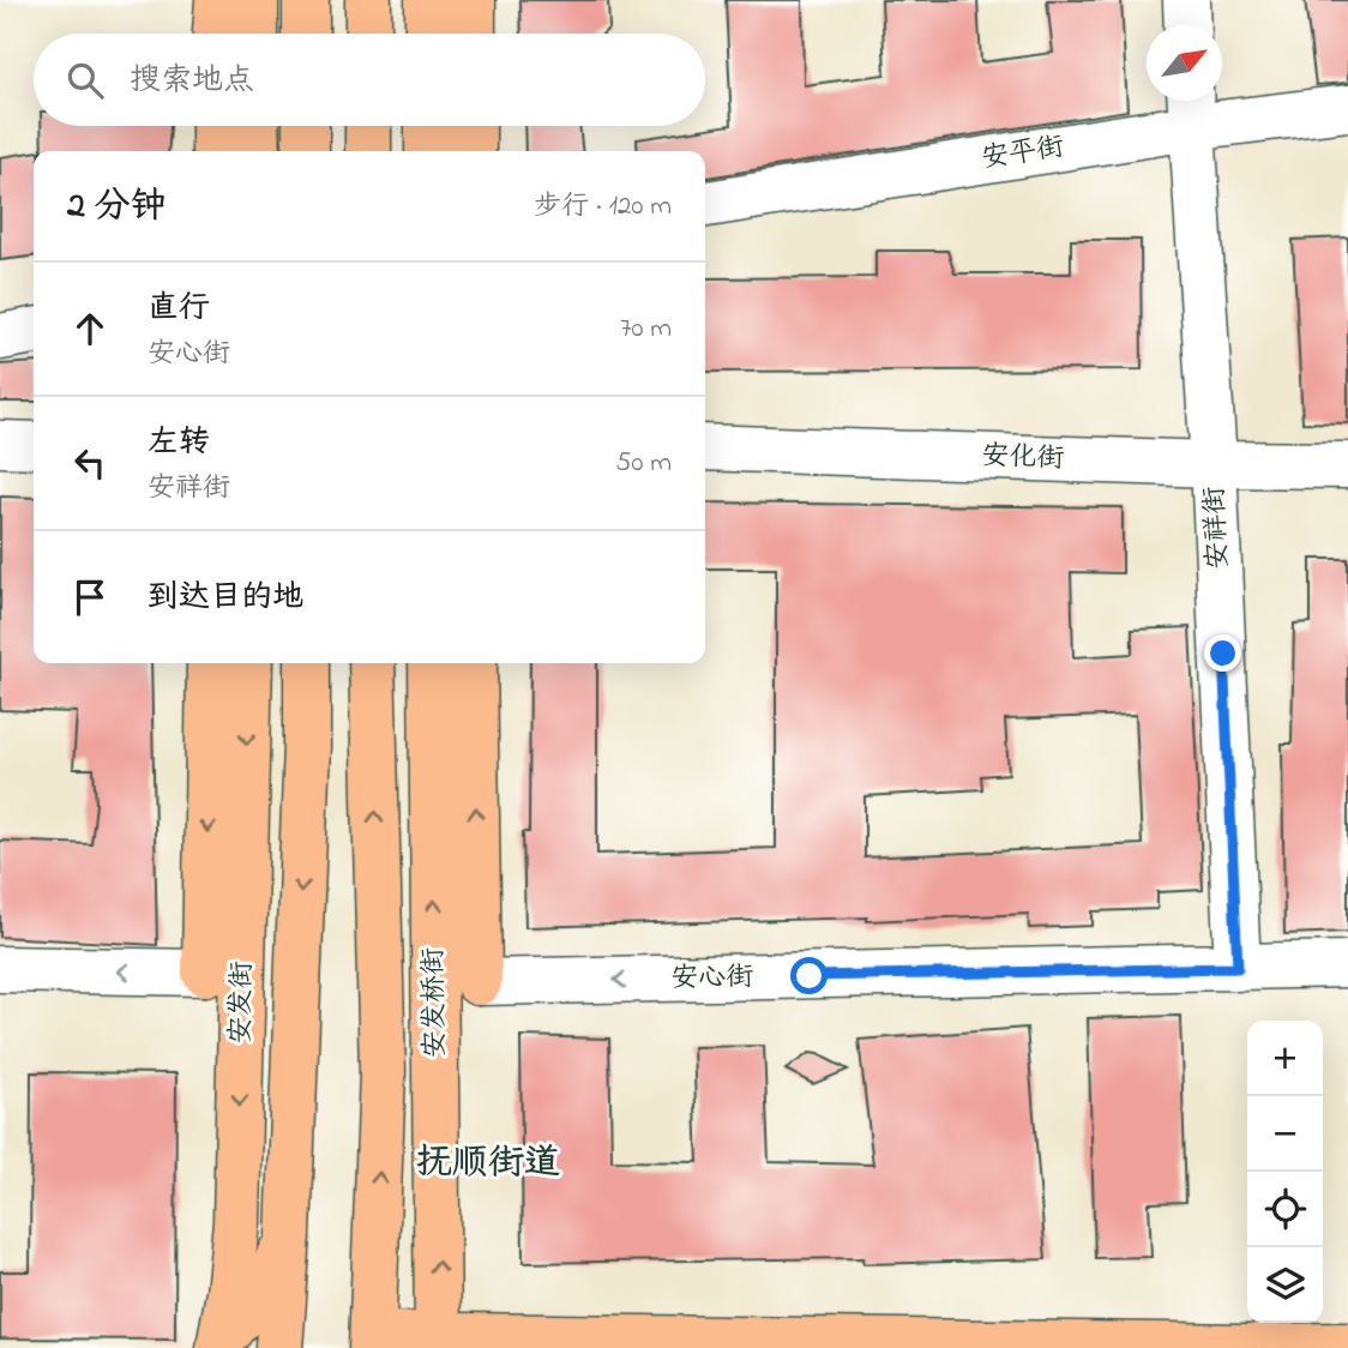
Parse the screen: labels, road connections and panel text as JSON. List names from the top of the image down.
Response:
{
  "streets": {
    "main road": ["安发街", "安发桥街"],
    "street": [
      "安平街",
      "安化街",
      "安祥街",
      "安心街"
    ]
  },
  "crossings": [
    ["安平街", "安祥街"],
    ["安化街", "安祥街"],
    ["安祥街", "安心街"]
  ],
  "one_way": ["安心街"],
  "districts": ["抚顺街道"],
  "north": "top right",
  "page": {
    "search": "搜索地点",
    "heading": ["2 分钟", "步行 · 120 m"],
    "list": [
      ["直行", "安心街", "70 m"],
      ["左转", "安祥街", "50 m"],
      "到达目的地"
    ],
    "map_buttons": ["+", "−"]
  }
}
